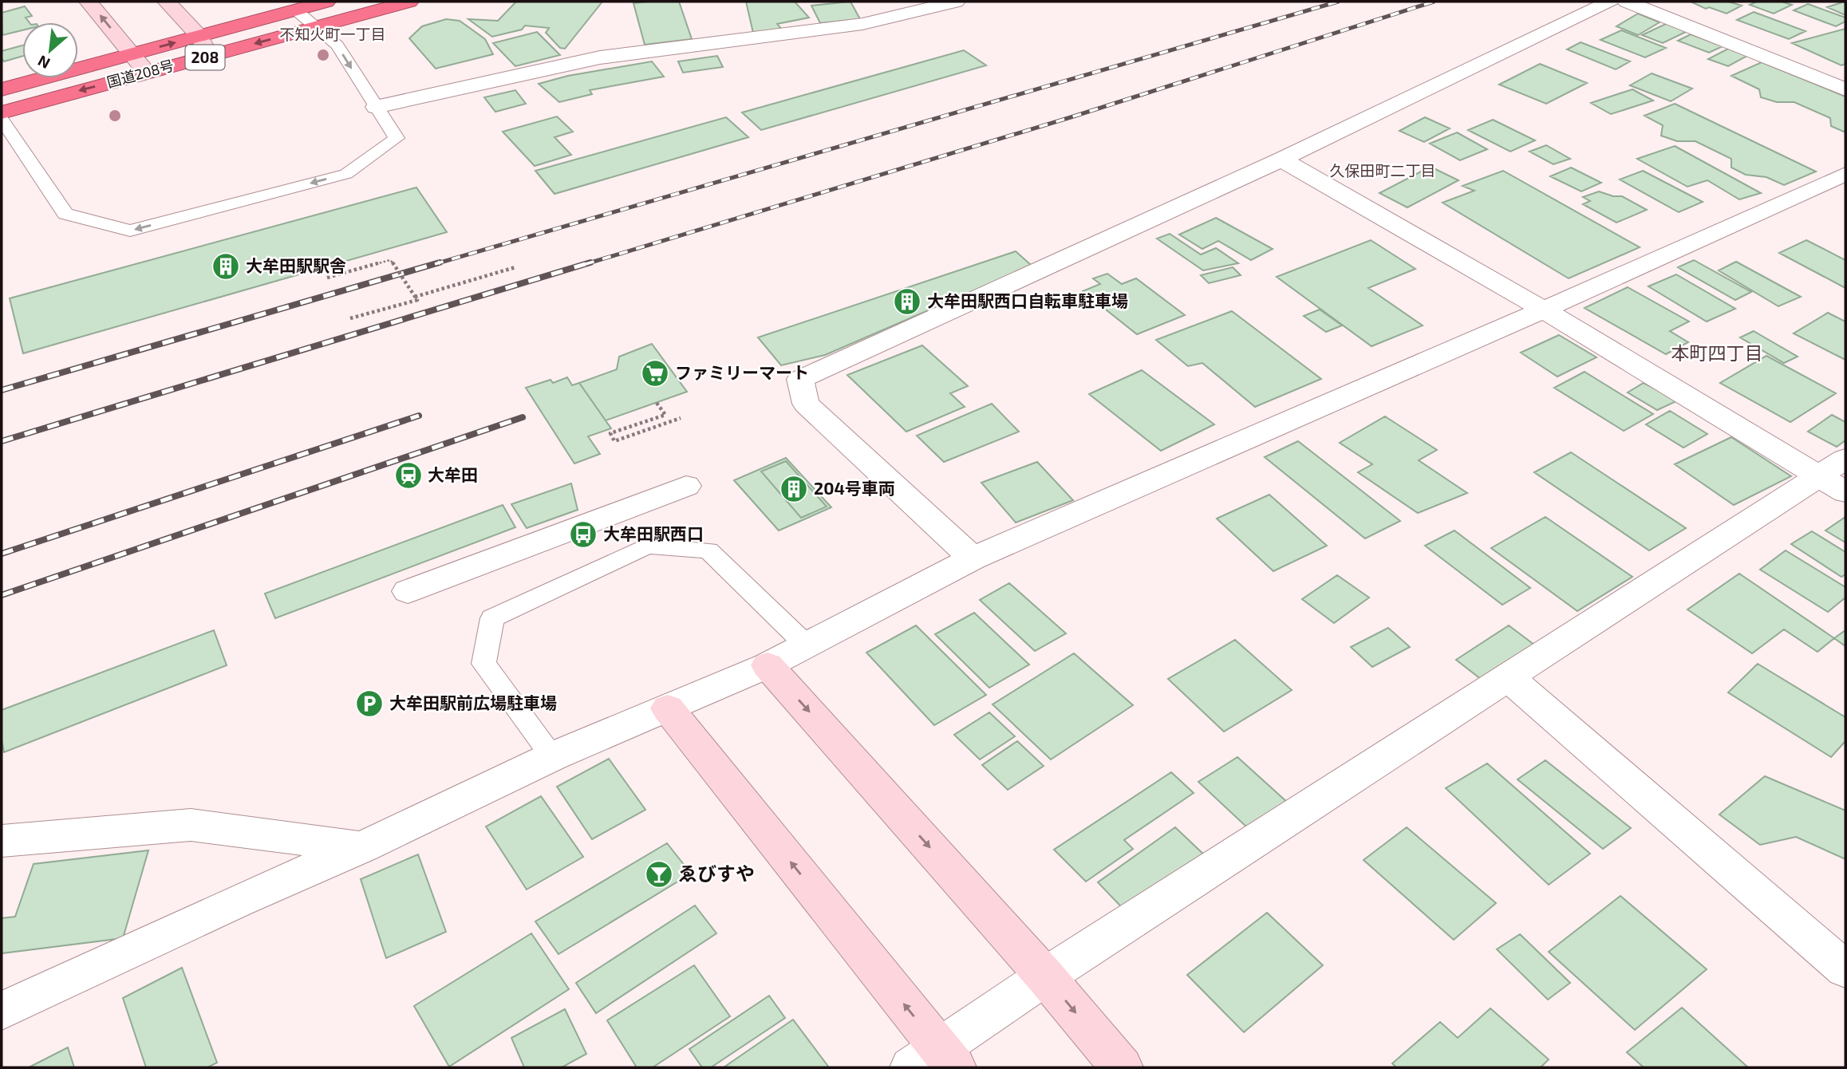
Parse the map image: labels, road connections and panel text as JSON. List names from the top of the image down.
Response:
{
  "streets": {
    "highway": ["208", "国道208号"]
  },
  "districts": ["不知火町一丁目", "久保田町二丁目", "本町四丁目"],
  "places": {
    "building": ["大牟田駅駅舎", "大牟田駅西口自転車駐車場", "204号車両"],
    "supermarket": ["ファミリーマート"],
    "station": ["大牟田"],
    "bus stop": ["大牟田駅西口"],
    "parking": ["大牟田駅前広場駐車場"],
    "bar": ["ゑびすや"]
  },
  "north": "bottom left"
}
